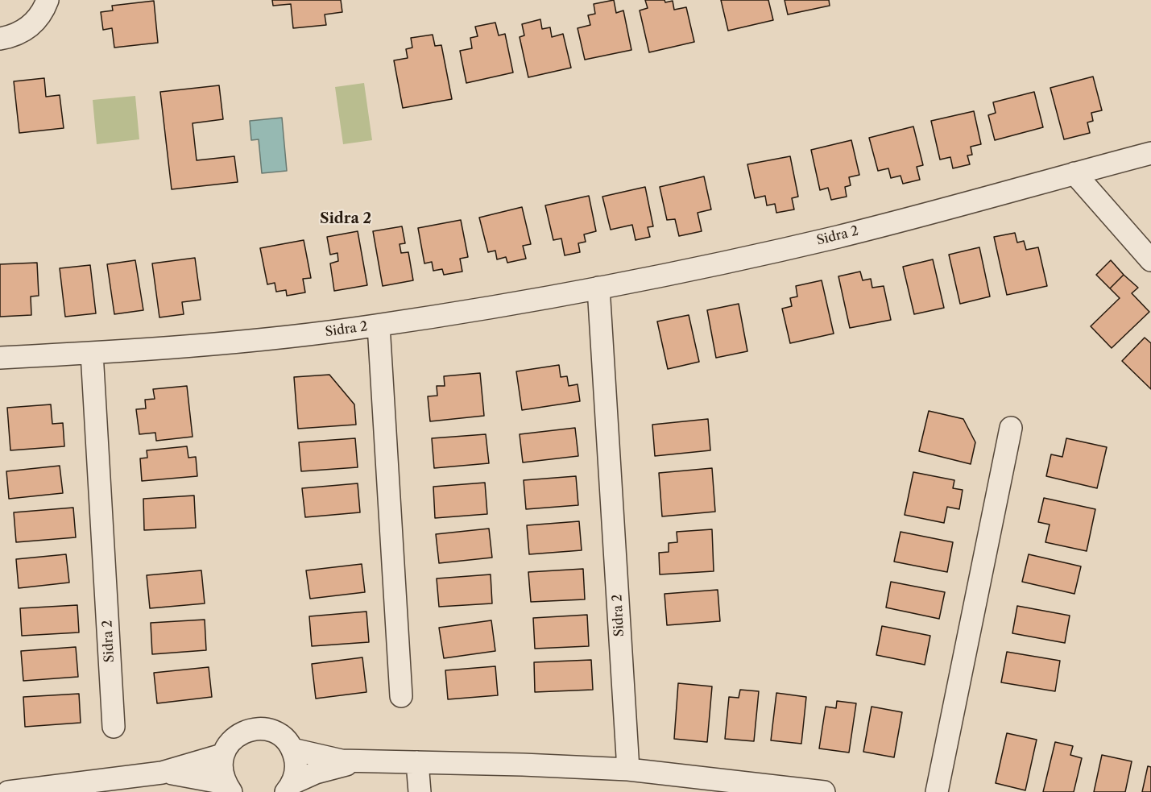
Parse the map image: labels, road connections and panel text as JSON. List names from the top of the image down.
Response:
{
  "streets": {
    "street": ["Sidra 2"]
  },
  "districts": ["Sidra 2"]
}
